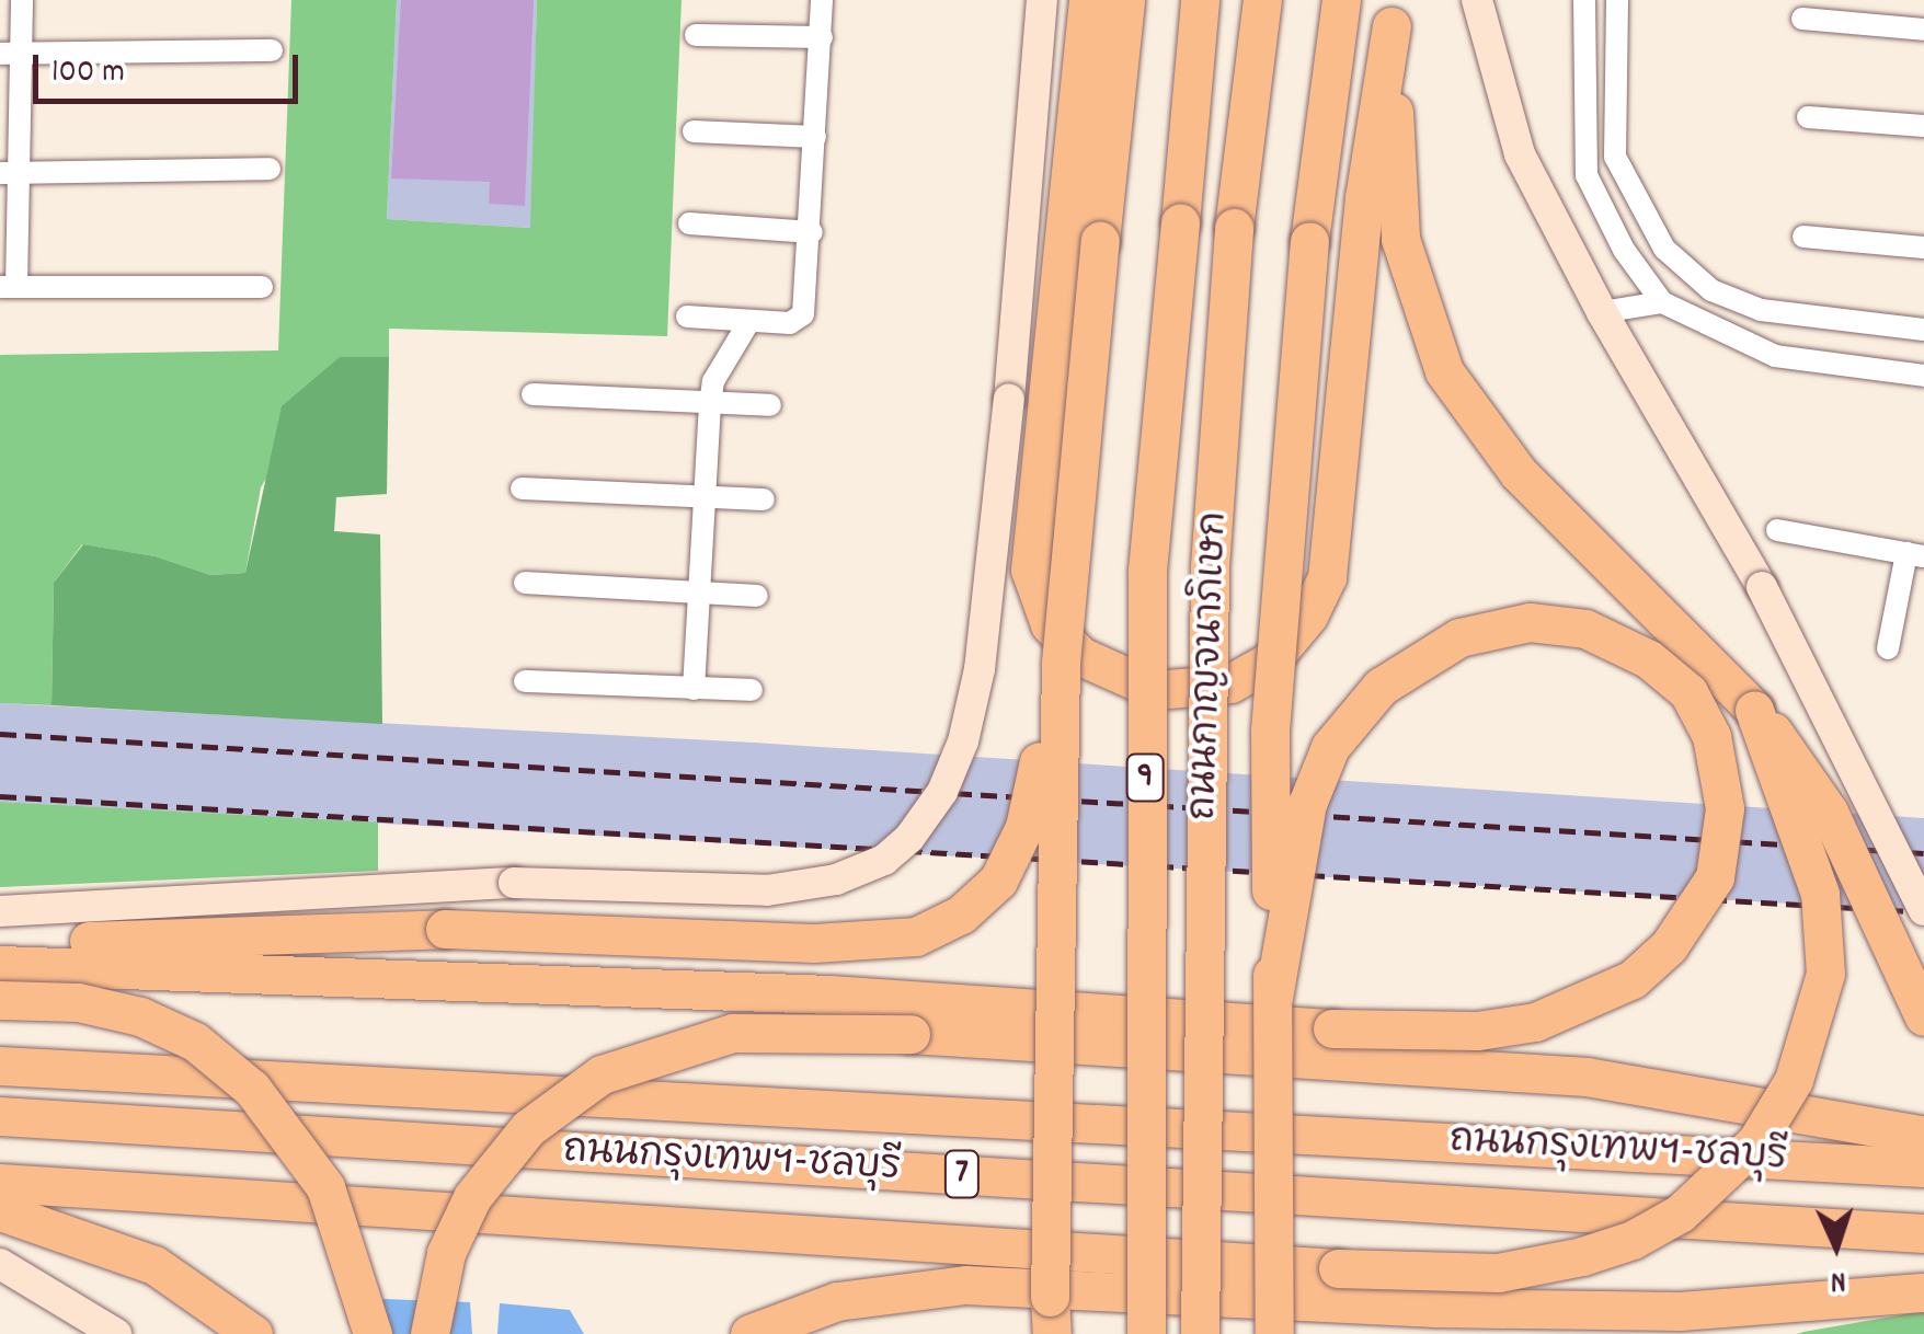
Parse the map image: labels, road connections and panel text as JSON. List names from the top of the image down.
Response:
{
  "streets": {
    "highway": [
      "ถนนกาญจนาภิเษก",
      "9",
      "ถนนกรุงเทพฯ-ชลบุรี",
      "7"
    ]
  },
  "scale_bar": "100 m",
  "north": "bottom"
}
